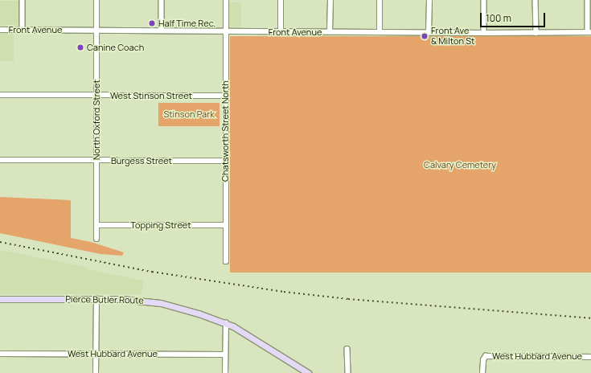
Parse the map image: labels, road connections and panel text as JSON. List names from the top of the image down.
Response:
{
  "streets": {
    "main road": ["Pierce Butler Route"],
    "street": [
      "Front Avenue",
      "West Stinson Street",
      "North Oxford Street",
      "Chatsworth Street North",
      "Burgess Street",
      "Topping Street",
      "West Hubbard Avenue"
    ]
  },
  "crossings": [
    ["Front Avenue", "North Oxford Street"],
    ["Front Avenue", "Chatsworth Street North"],
    ["West Stinson Street", "North Oxford Street"],
    ["West Stinson Street", "Chatsworth Street North"],
    ["North Oxford Street", "Burgess Street"],
    ["North Oxford Street", "Topping Street"],
    ["Chatsworth Street North", "Burgess Street"],
    ["Chatsworth Street North", "Topping Street"]
  ],
  "parks": ["Stinson Park", "Calvary Cemetery"],
  "places": ["Half Time Rec.", "Front Ave & Milton St", "Canine Coach"],
  "scale_bar": "100 m"
}
